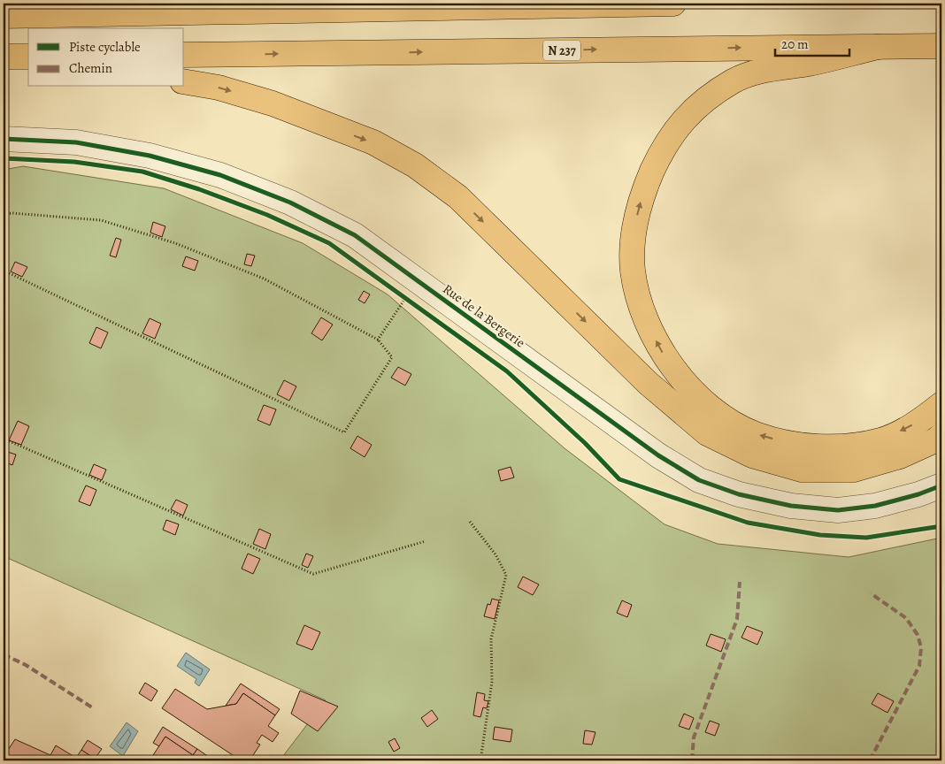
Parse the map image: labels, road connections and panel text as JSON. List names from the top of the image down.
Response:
{
  "streets": {
    "highway": ["N 237"],
    "street": ["Rue de la Bergerie"]
  },
  "legend": ["Piste cyclable", "Chemin"],
  "scale_bar": "20 m"
}
